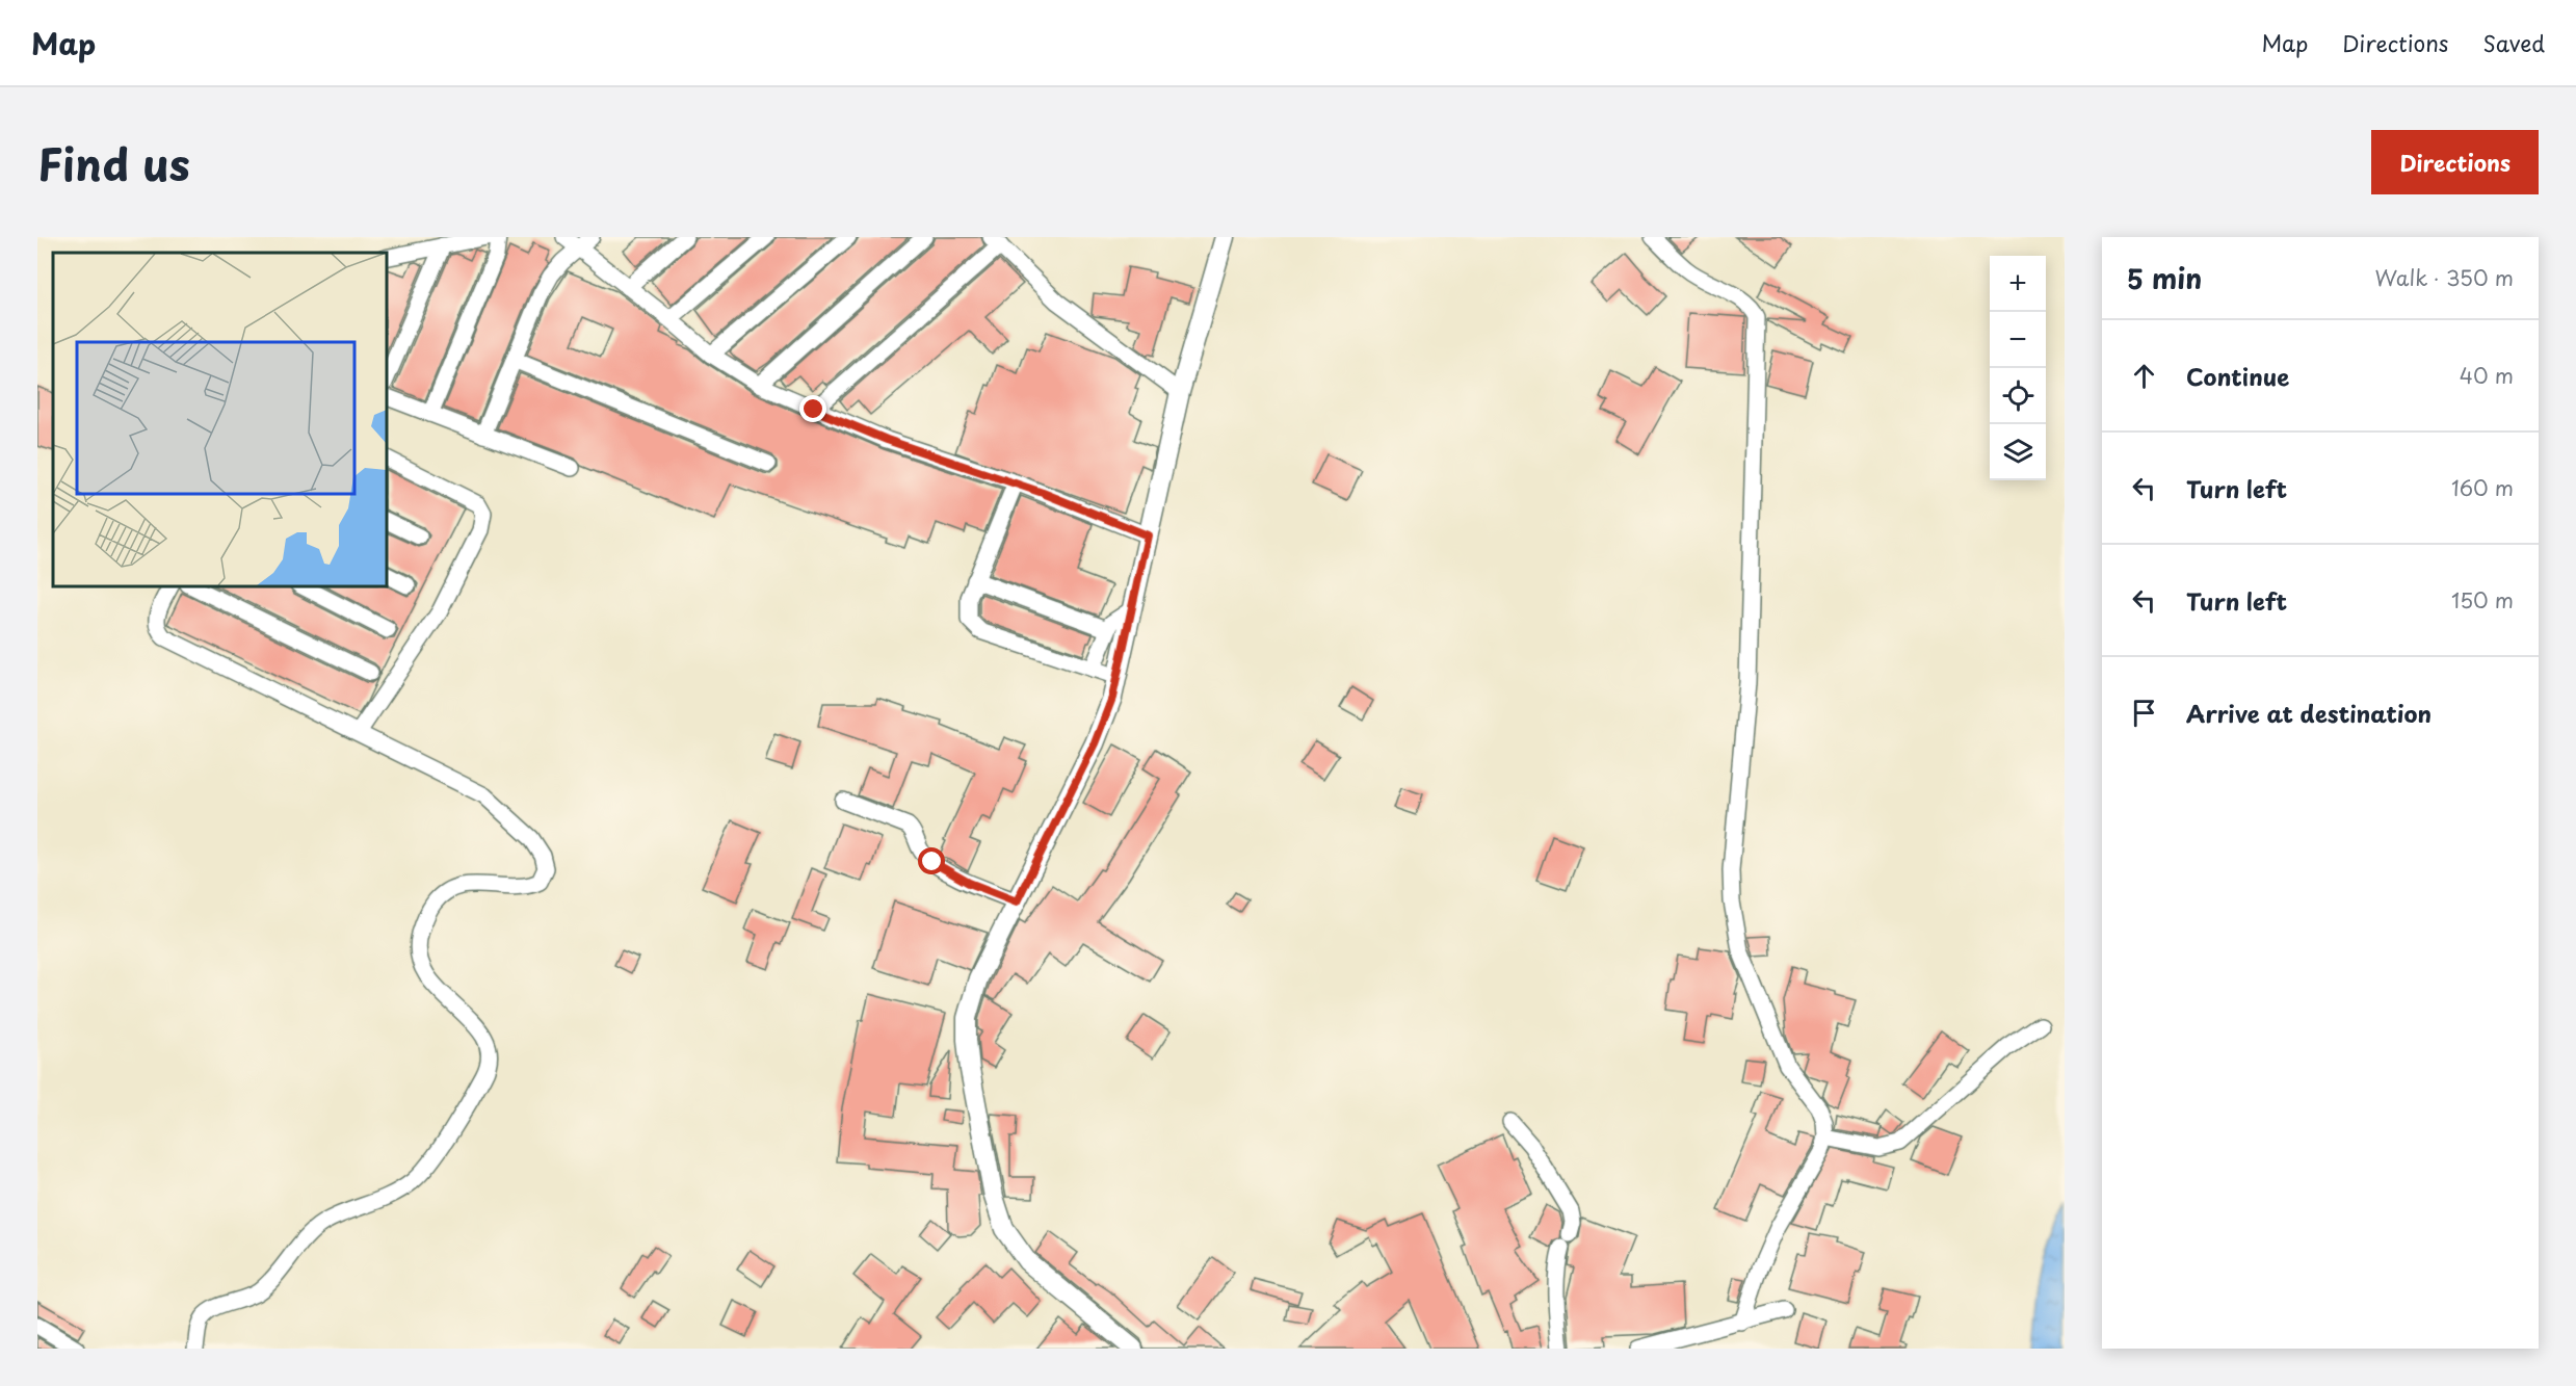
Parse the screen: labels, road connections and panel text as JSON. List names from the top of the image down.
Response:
{
  "page": {
    "header": "Map",
    "nav": ["Map", "Directions", "Saved"],
    "title": "Find us",
    "buttons": "Directions",
    "heading": ["5 min", "Walk · 350 m"],
    "map_buttons": ["+", "−"],
    "list": [
      ["Continue", "40 m"],
      ["Turn left", "160 m"],
      ["Turn left", "150 m"],
      "Arrive at destination"
    ]
  }
}
